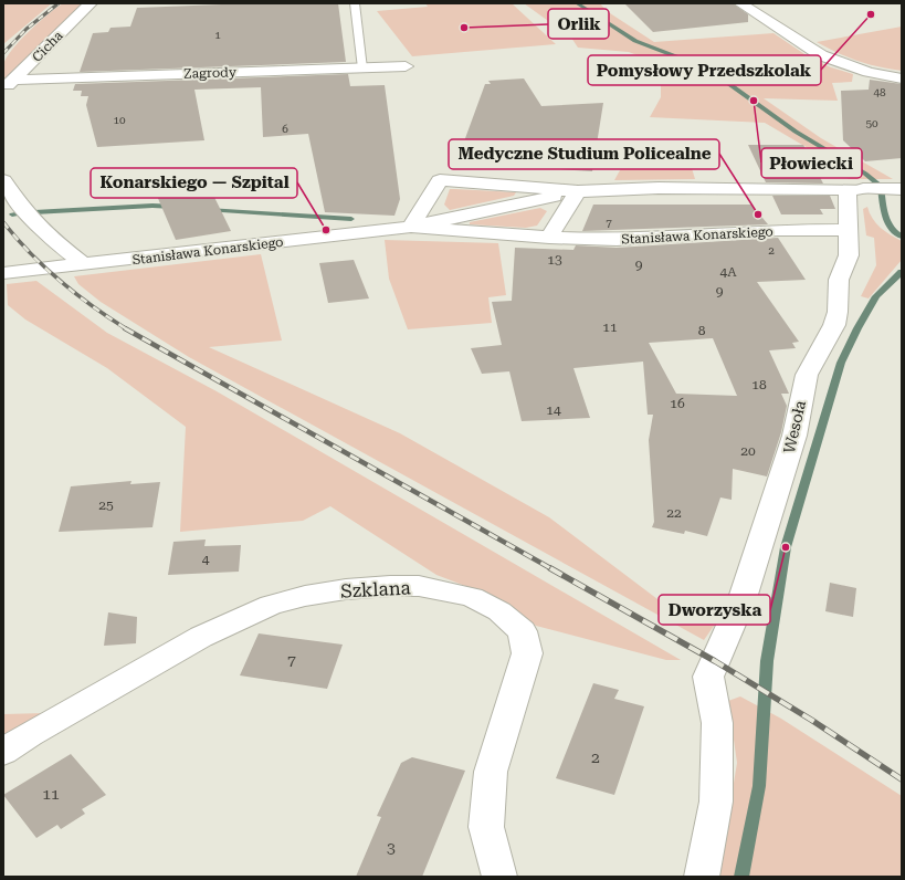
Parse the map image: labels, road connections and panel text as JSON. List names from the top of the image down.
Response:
{
  "streets": {
    "street": [
      "Cicha",
      "Zagrody",
      "Stanisława Konarskiego",
      "Wesoła",
      "Szklana"
    ]
  },
  "crossings": [
    ["Cicha", "Zagrody"],
    ["Stanisława Konarskiego", "Wesoła"]
  ],
  "places": [
    "Pomysłowy Przedszkolak",
    "Orlik",
    "Płowiecki",
    "Medyczne Studium Policealne",
    "Konarskiego — Szpital",
    "Dworzyska"
  ],
  "house_numbers": [
    "1",
    "48",
    "10",
    "50",
    "6",
    "7",
    "2",
    "13",
    "9",
    "4A",
    "9",
    "11",
    "8",
    "18",
    "16",
    "14",
    "20",
    "25",
    "22",
    "4",
    "7",
    "2",
    "11",
    "3"
  ]
}
